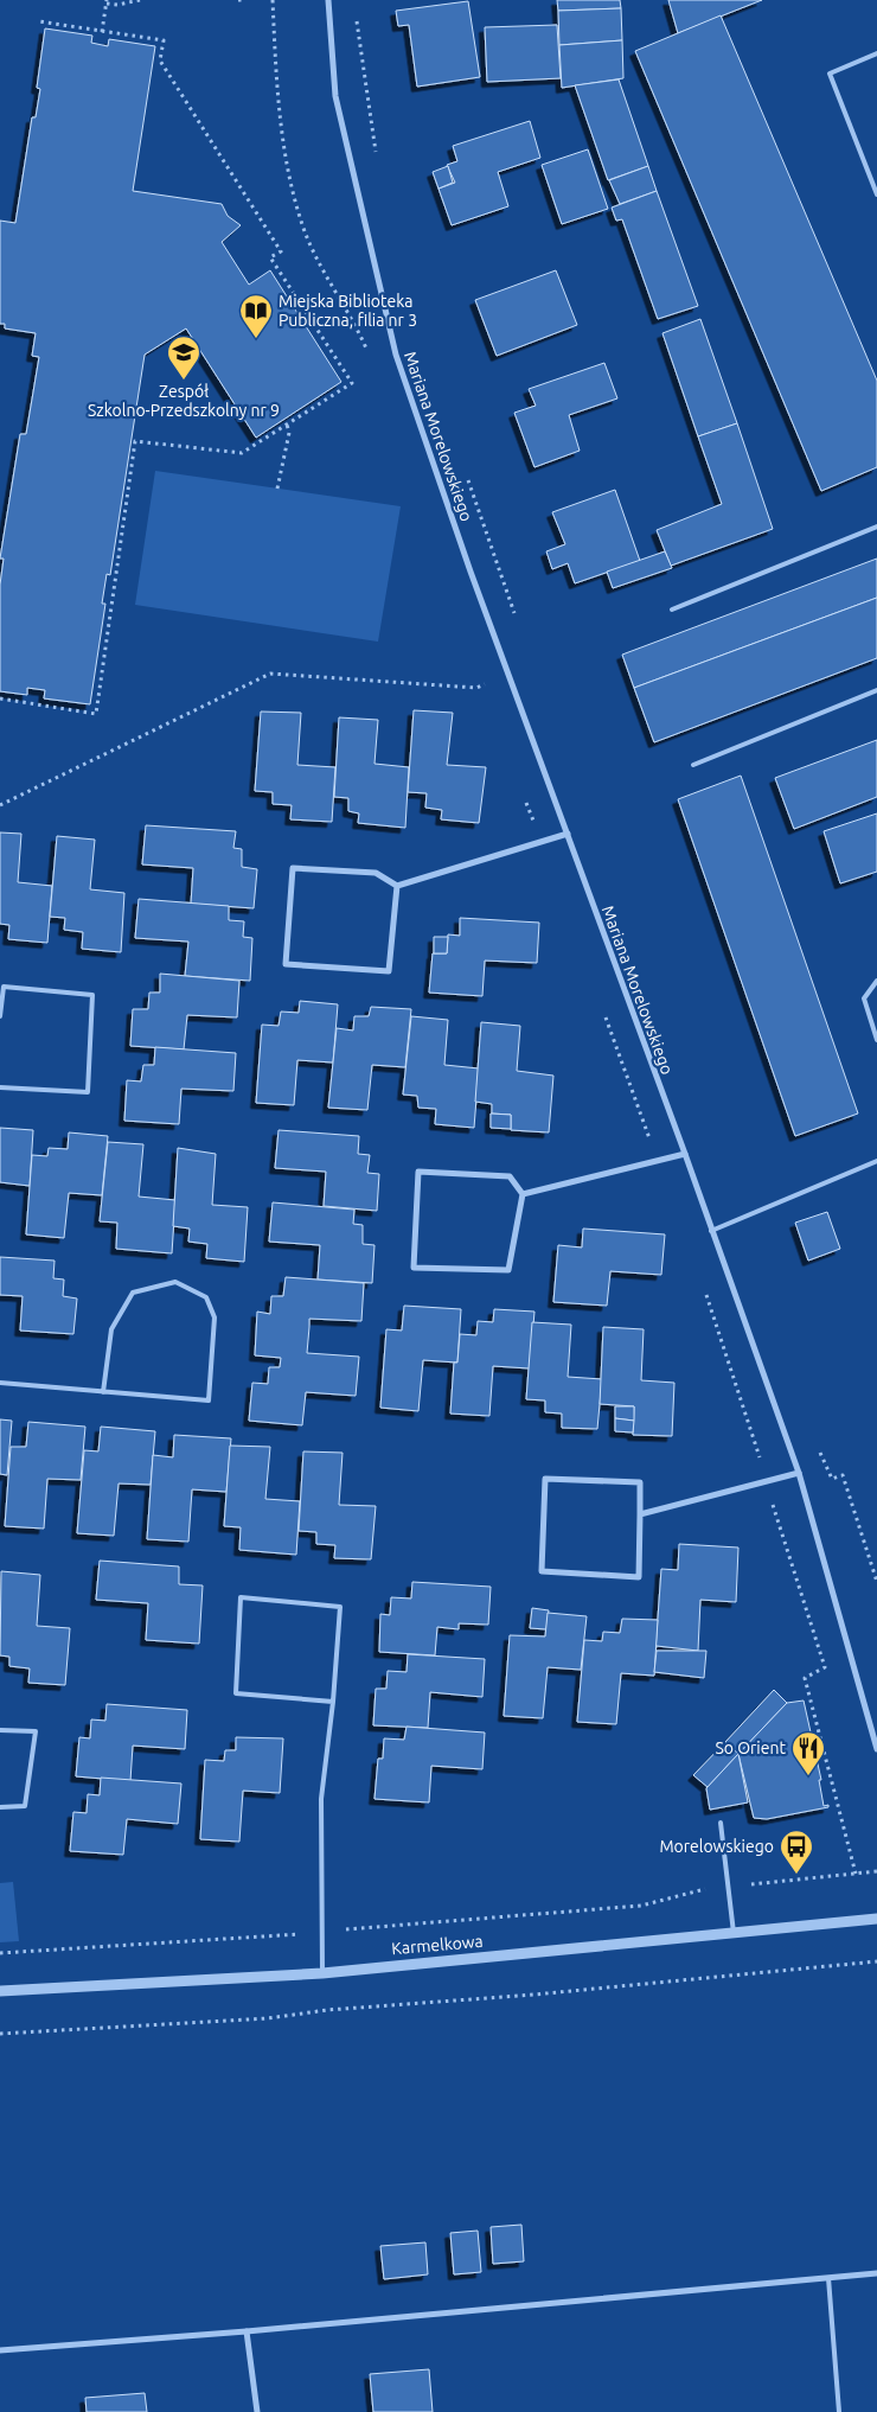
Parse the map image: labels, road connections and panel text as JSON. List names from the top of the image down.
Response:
{
  "streets": {
    "street": ["Mariana Morelowskiego", "Karmelkowa"]
  },
  "places": {
    "library": ["Miejska Biblioteka Publiczna, filia nr 3"],
    "school or university": ["Zespół Szkolno-Przedszkolny nr 9"],
    "restaurant": ["So Orient"],
    "bus stop": ["Morelowskiego"]
  }
}
